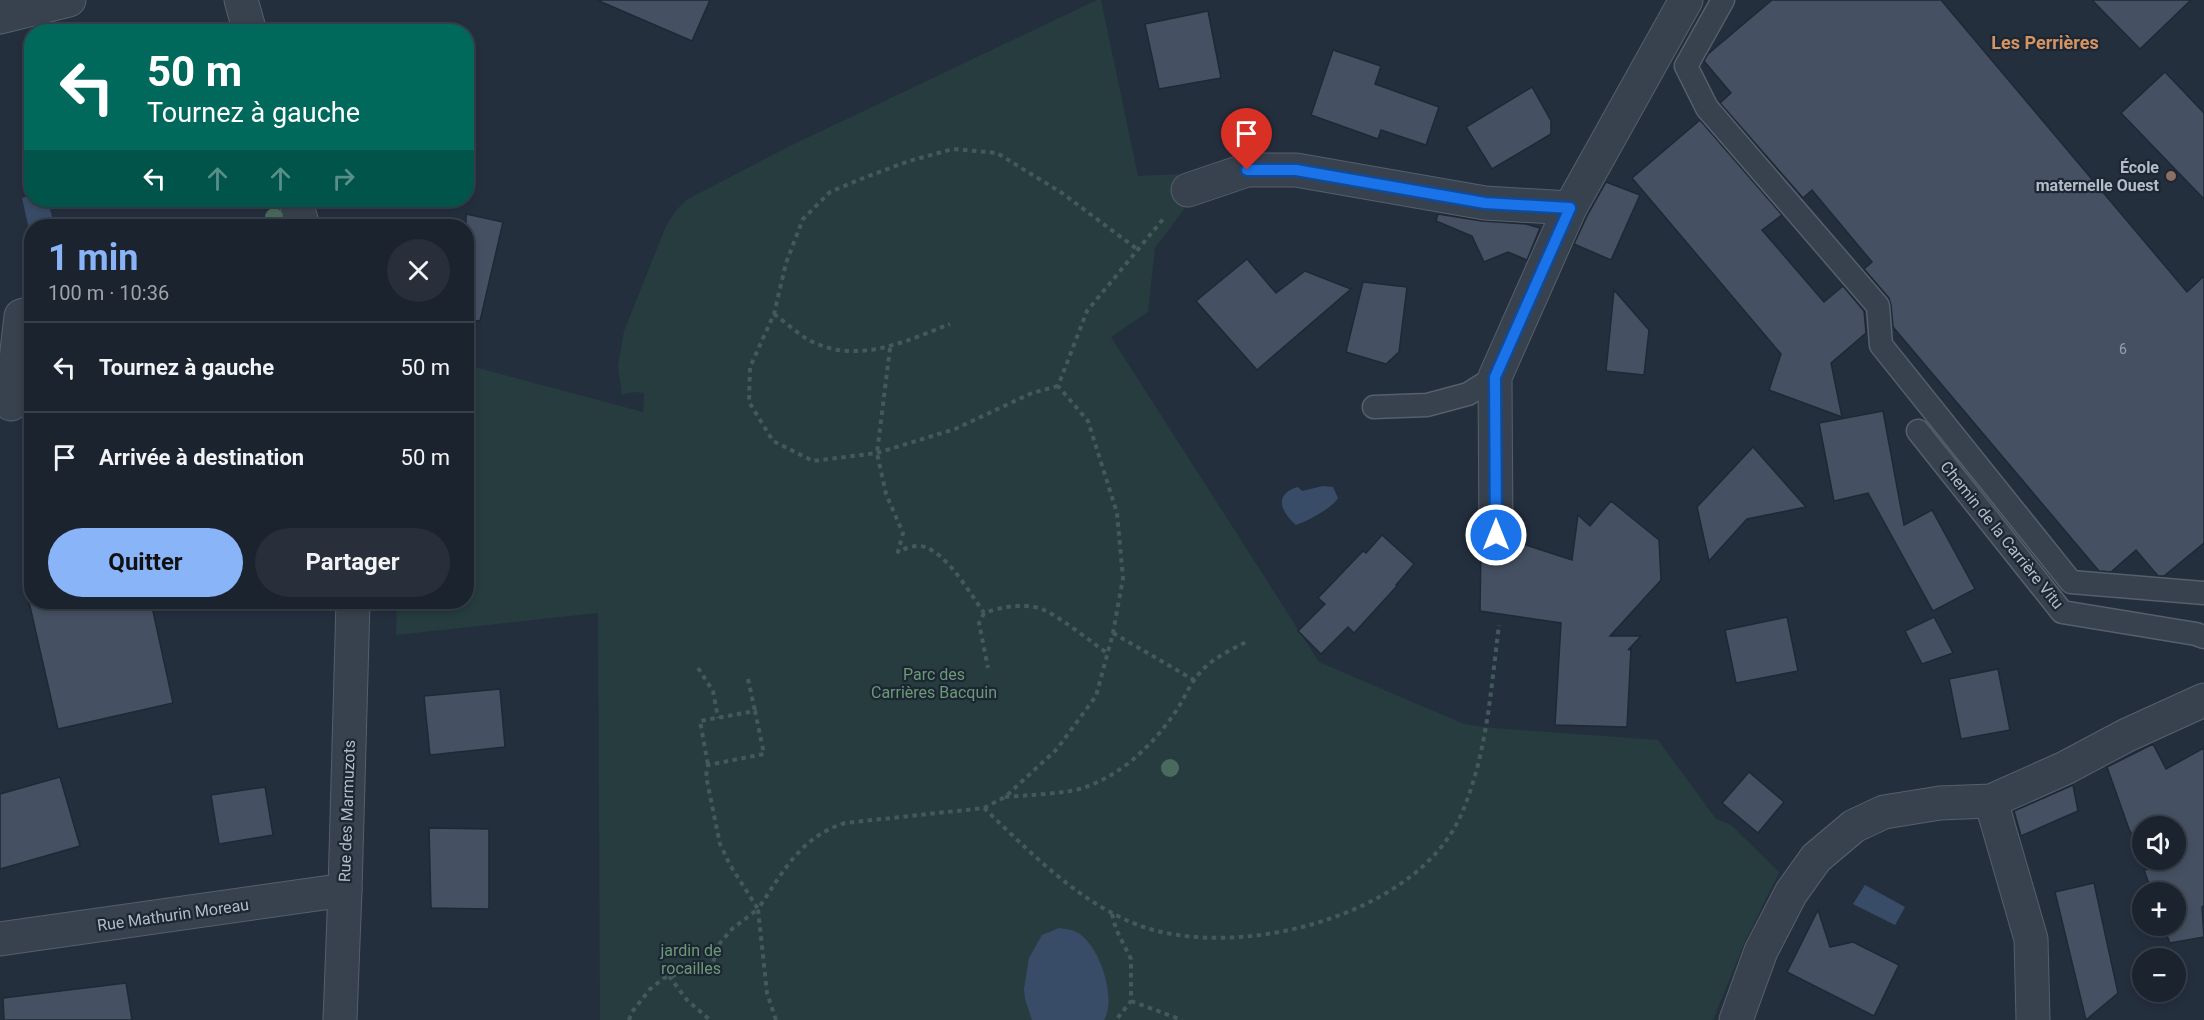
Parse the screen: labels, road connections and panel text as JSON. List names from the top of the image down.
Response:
{
  "streets": {
    "street": ["Rue des Marmuzots", "Rue Mathurin Moreau"],
    "lane": ["Chemin de la Carrière Vitu"]
  },
  "crossings": [
    ["Rue des Marmuzots", "Rue Mathurin Moreau"]
  ],
  "districts": ["Les Perrières"],
  "parks": ["Parc des Carrières Bacquin", "jardin de rocailles"],
  "places": ["École maternelle Ouest"],
  "house_numbers": ["6"],
  "page": {
    "turn": ["50 m", "Tournez à gauche"],
    "heading": ["1 min", "100 m · 10:36"],
    "list": [
      {
        "name": "Tournez à gauche",
        "value": "50 m"
      },
      {
        "name": "Arrivée à destination",
        "value": "50 m"
      }
    ],
    "buttons": ["Quitter", "Partager"],
    "map_buttons": ["+", "−"]
  }
}
